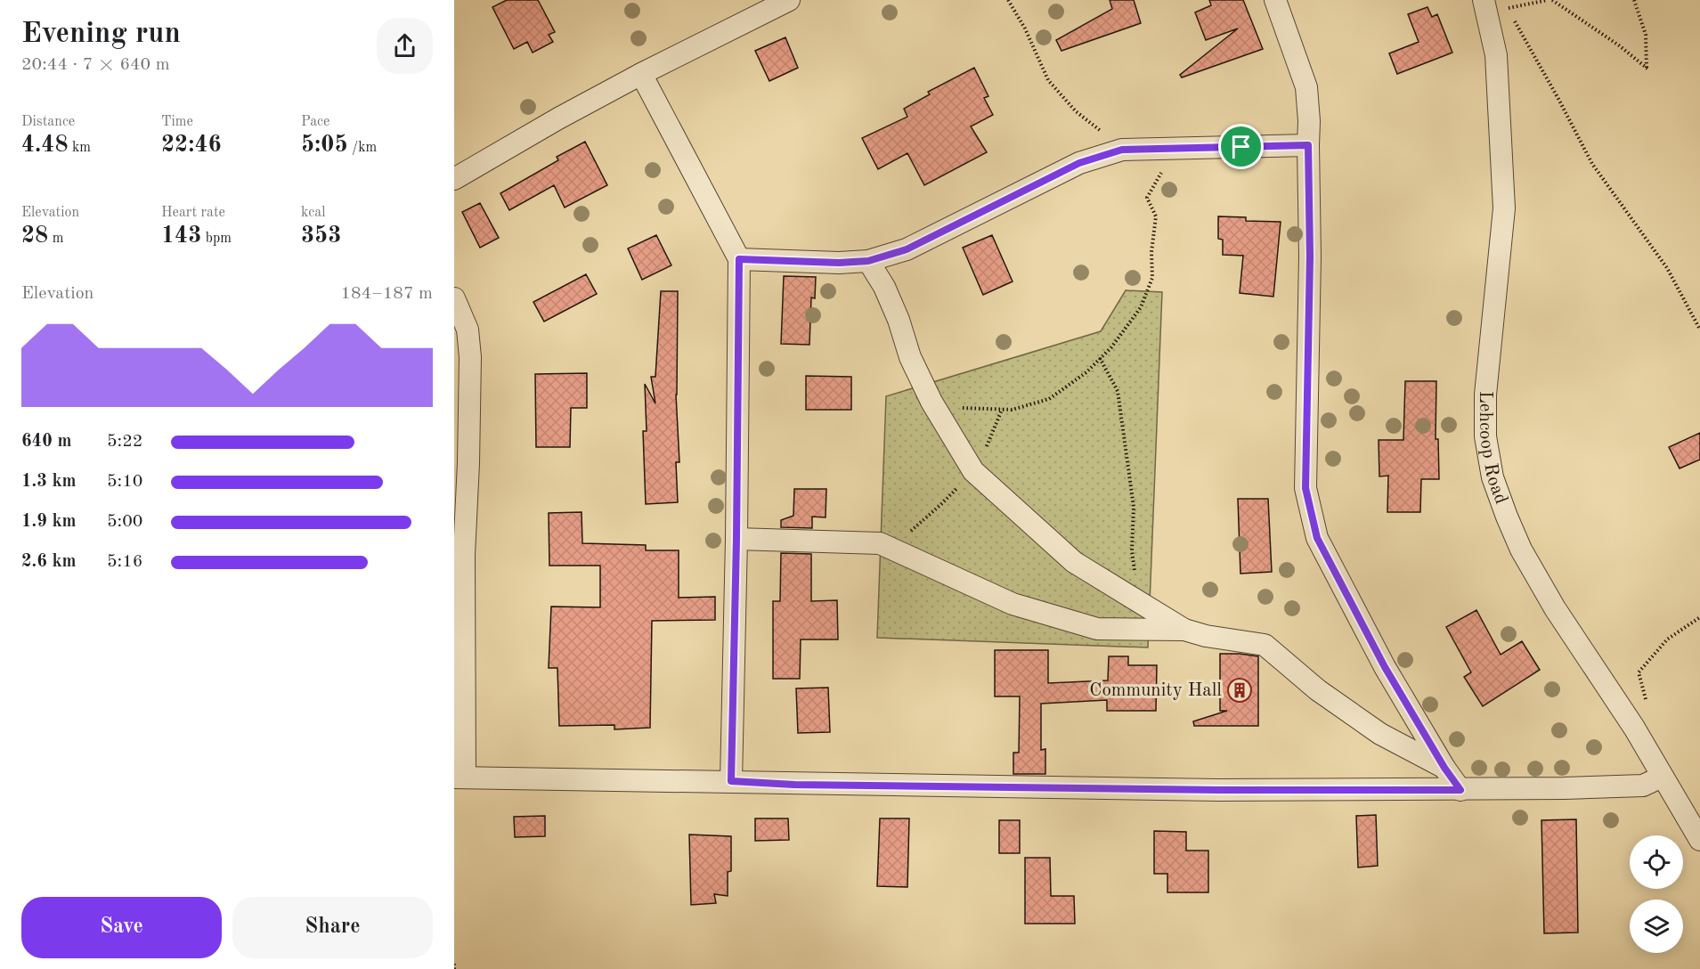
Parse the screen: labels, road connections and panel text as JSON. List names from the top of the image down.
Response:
{
  "streets": {
    "street": ["Lehcoop Road"]
  },
  "places": {
    "building": ["Community Hall"]
  },
  "page": {
    "heading": ["Evening run", "20:44 · 7 × 640 m"],
    "stats": [
      ["Distance", "4.48 km"],
      ["Time", "22:46"],
      ["Pace", "5:05 /km"],
      ["Elevation", "28 m"],
      ["Heart rate", "143 bpm"],
      ["kcal", "353"]
    ],
    "chart": ["Elevation", "184–187 m"],
    "list": [
      {
        "name": "640 m",
        "note": "5:22"
      },
      {
        "name": "1.3 km",
        "note": "5:10"
      },
      {
        "name": "1.9 km",
        "note": "5:00"
      },
      {
        "name": "2.6 km",
        "note": "5:16"
      }
    ],
    "buttons": ["Save", "Share"]
  }
}
